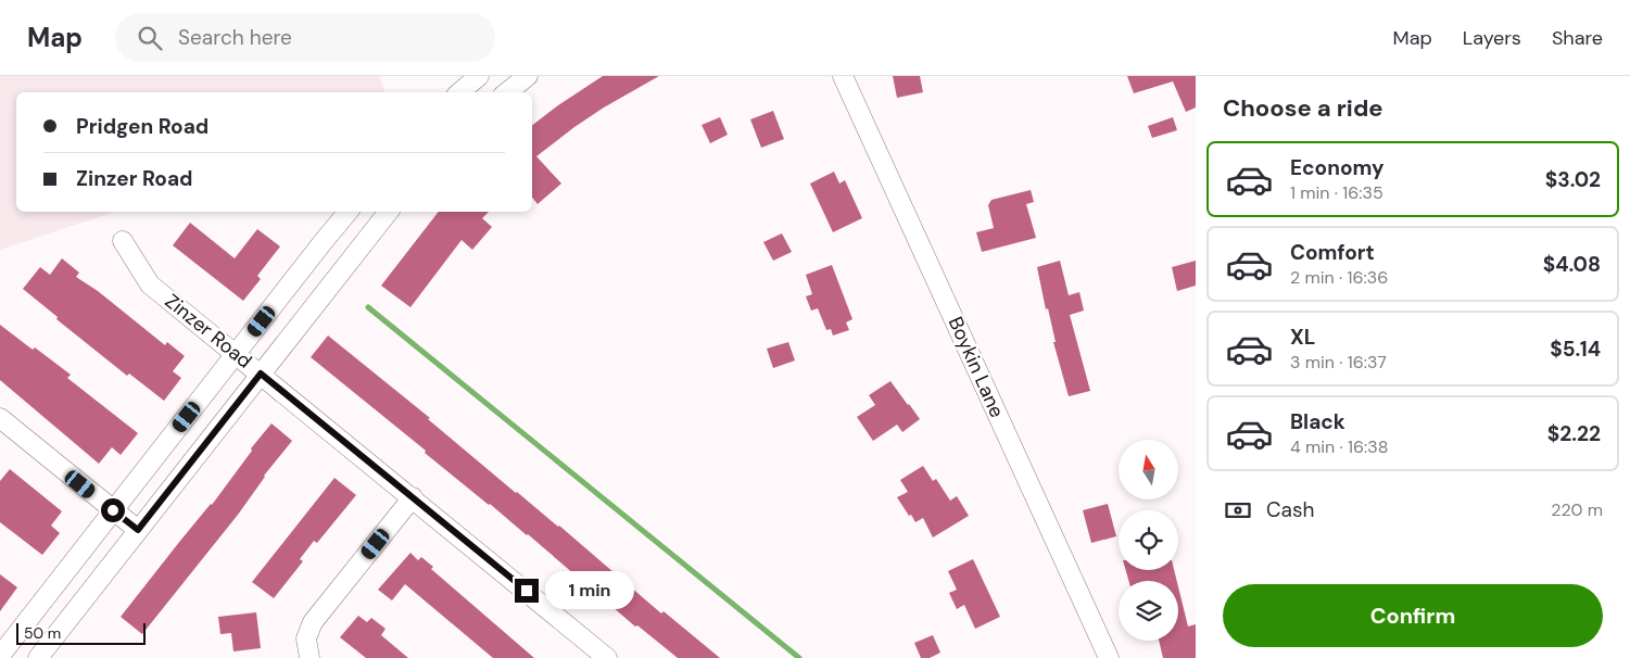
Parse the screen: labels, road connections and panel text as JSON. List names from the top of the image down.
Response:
{
  "streets": {
    "street": ["Zinzer Road", "Boykin Lane"]
  },
  "scale_bar": "50 m",
  "north": "top",
  "page": {
    "header": "Map",
    "search": "Search here",
    "nav": ["Map", "Layers", "Share"],
    "heading": "Choose a ride",
    "banner": ["Pridgen Road", "Zinzer Road"],
    "list": [
      {
        "name": "Economy",
        "note": "1 min · 16:35",
        "value": "$3.02"
      },
      {
        "name": "Comfort",
        "note": "2 min · 16:36",
        "value": "$4.08"
      },
      {
        "name": "XL",
        "note": "3 min · 16:37",
        "value": "$5.14"
      },
      {
        "name": "Black",
        "note": "4 min · 16:38",
        "value": "$2.22"
      }
    ],
    "pay": ["Cash", "220 m"],
    "bubble": "1 min",
    "buttons": "Confirm",
    "scale": "50 m"
  }
}
